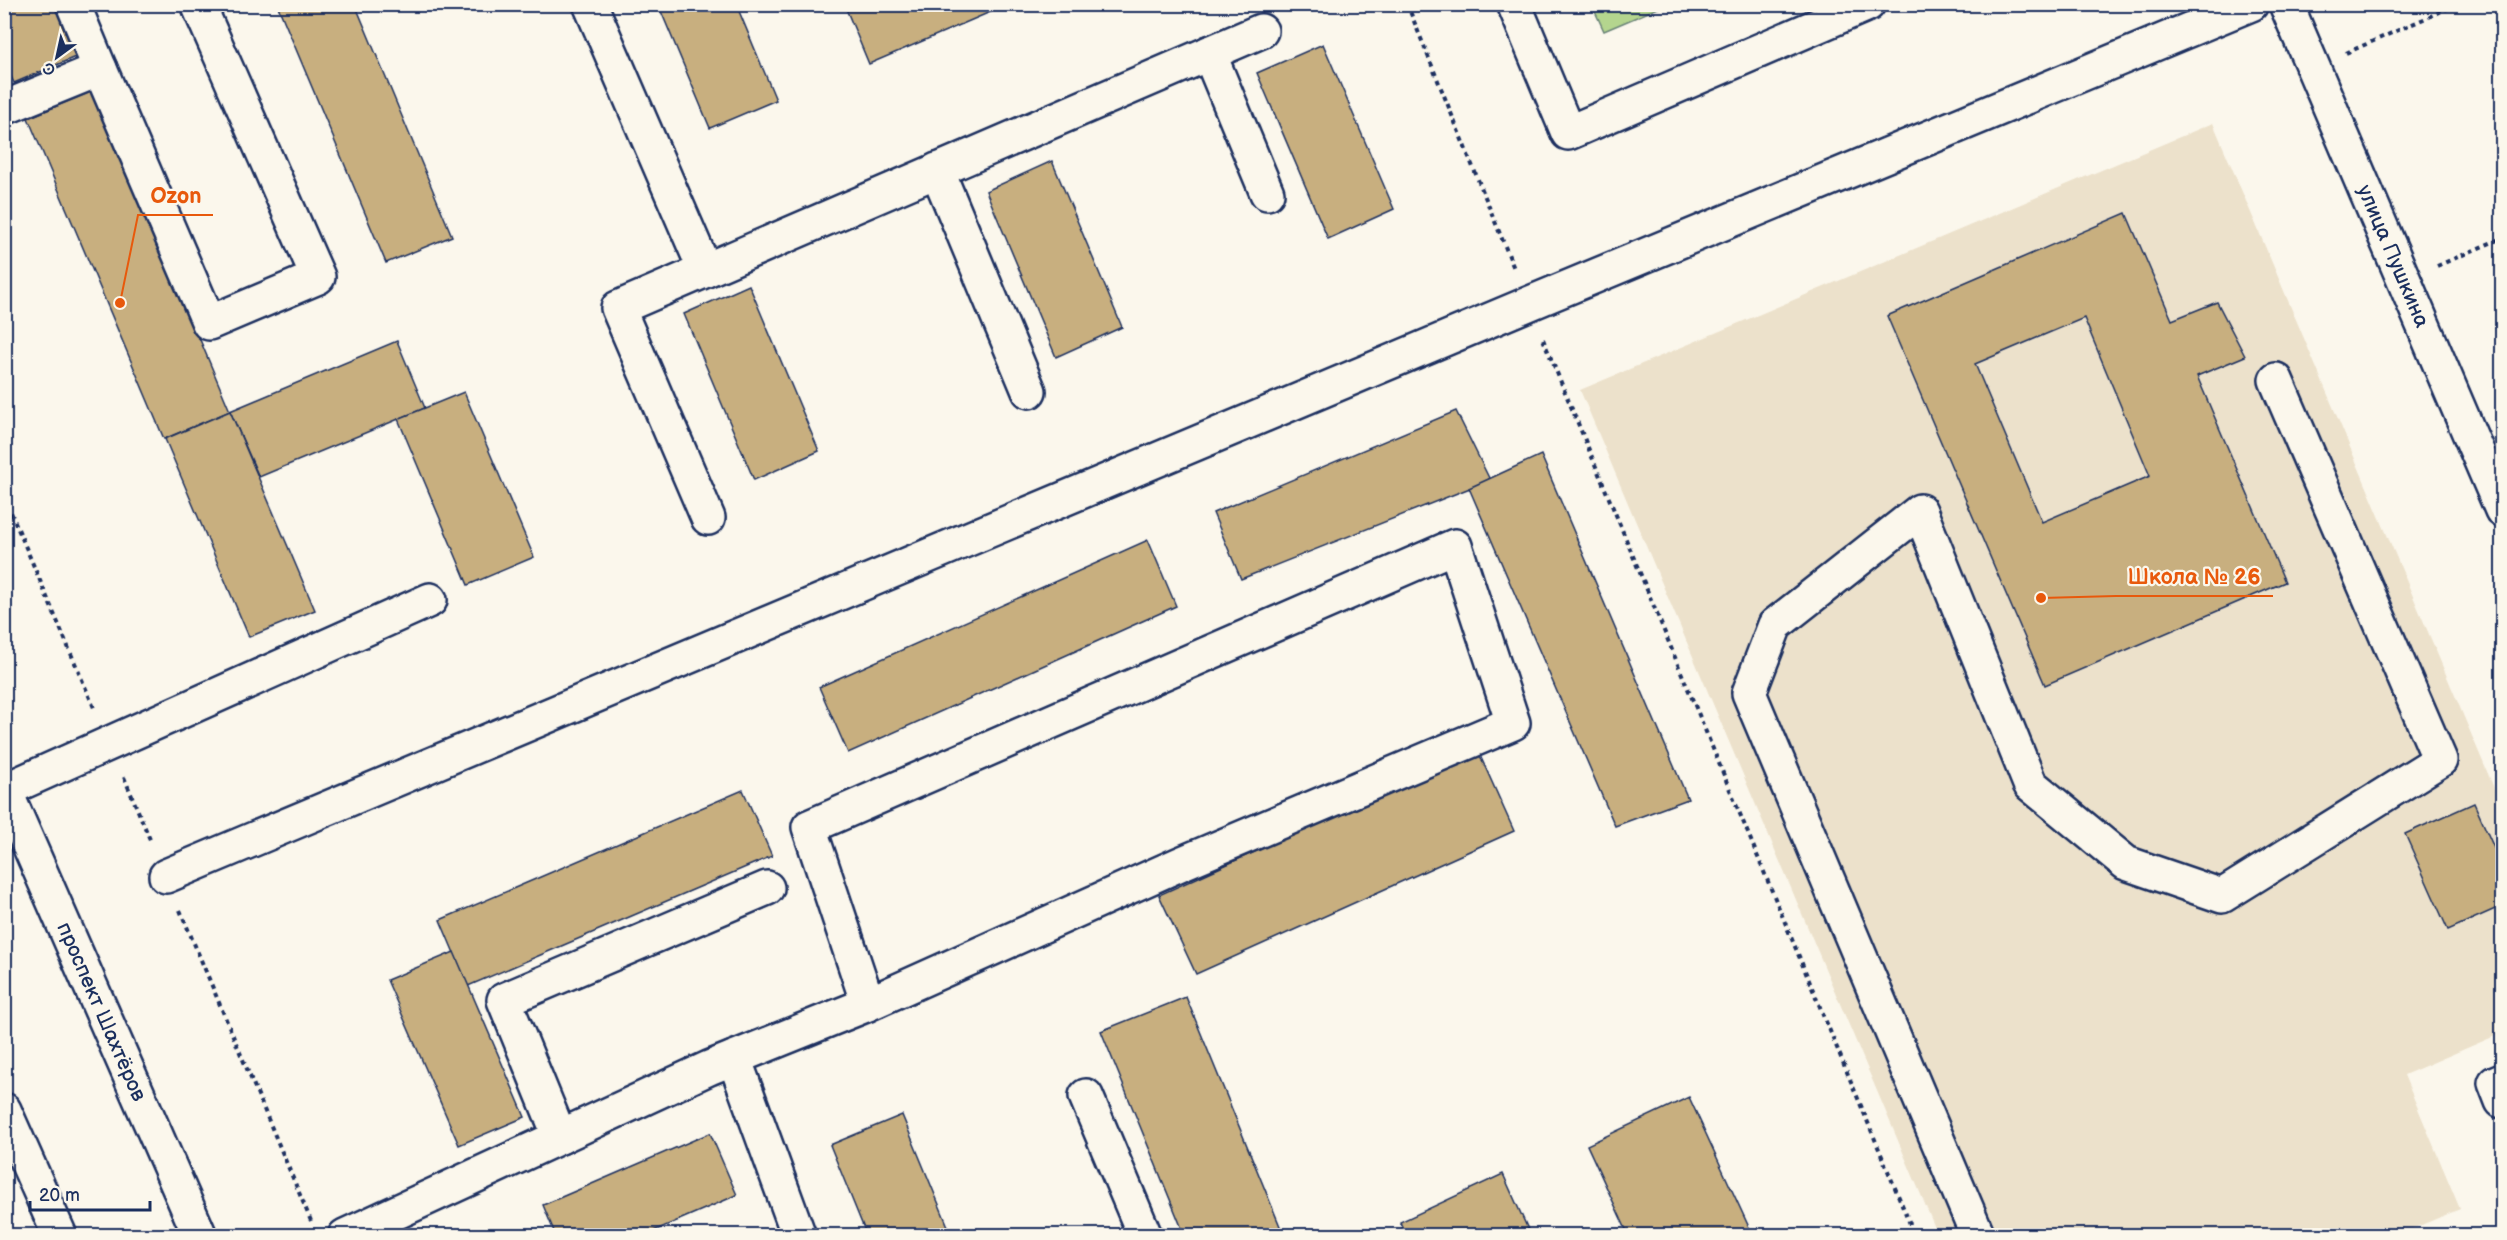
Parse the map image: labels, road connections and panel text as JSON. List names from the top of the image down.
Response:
{
  "streets": {
    "street": ["улица Пушкина", "проспект Шахтёров"]
  },
  "places": ["Ozon", "Школа № 26"],
  "scale_bar": "20 m",
  "north": "bottom left"
}
